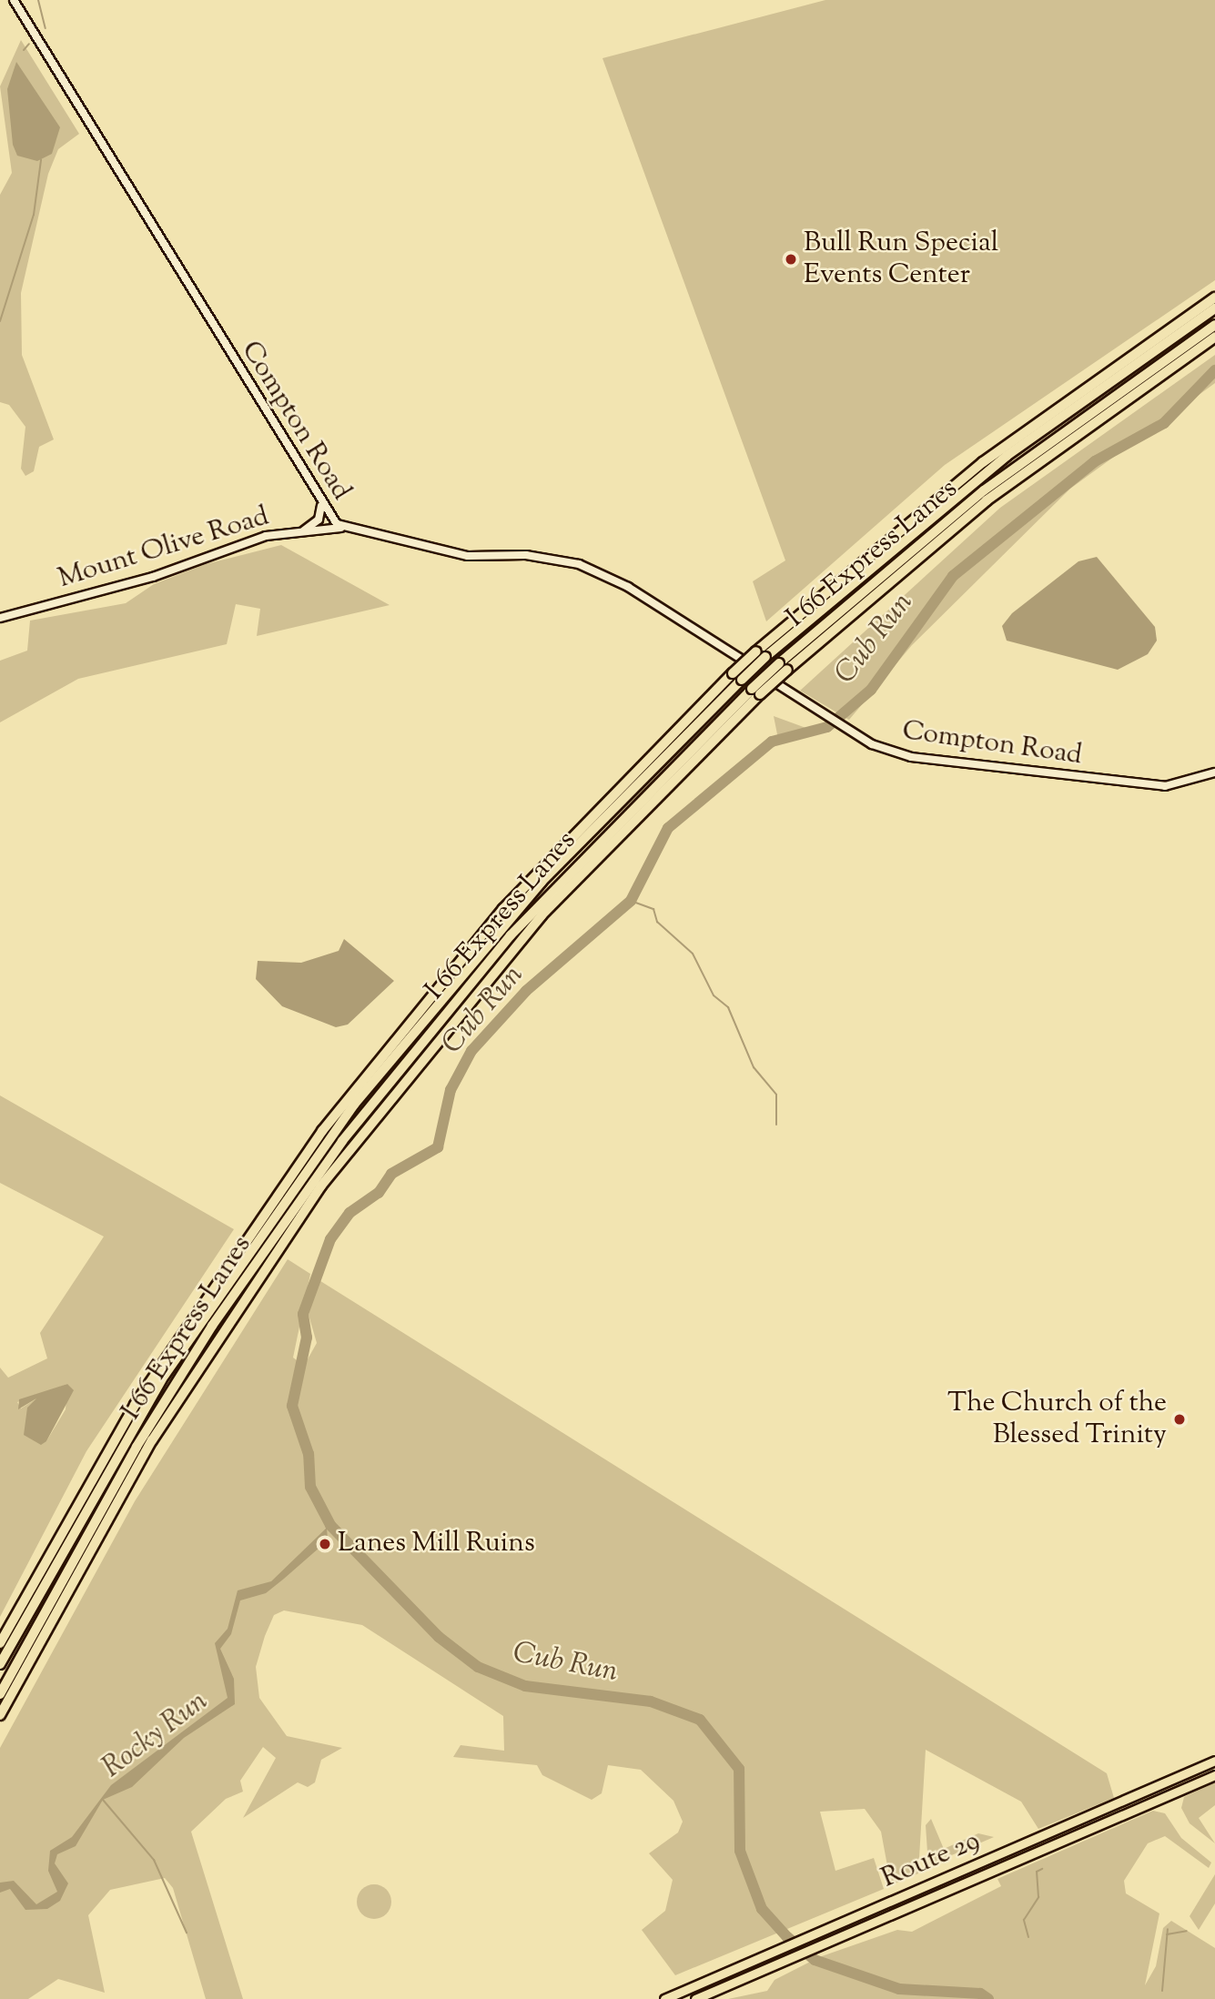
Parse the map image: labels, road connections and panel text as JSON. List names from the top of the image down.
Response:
{
  "streets": {
    "highway": ["I 66 Express Lanes"],
    "main road": ["Route 29"],
    "street": ["Compton Road", "Mount Olive Road"]
  },
  "crossings": [
    ["Compton Road", "Mount Olive Road"]
  ],
  "water": ["Cub Run", "Rocky Run"],
  "places": ["Bull Run Special Events Center", "The Church of the Blessed Trinity", "Lanes Mill Ruins"]
}
